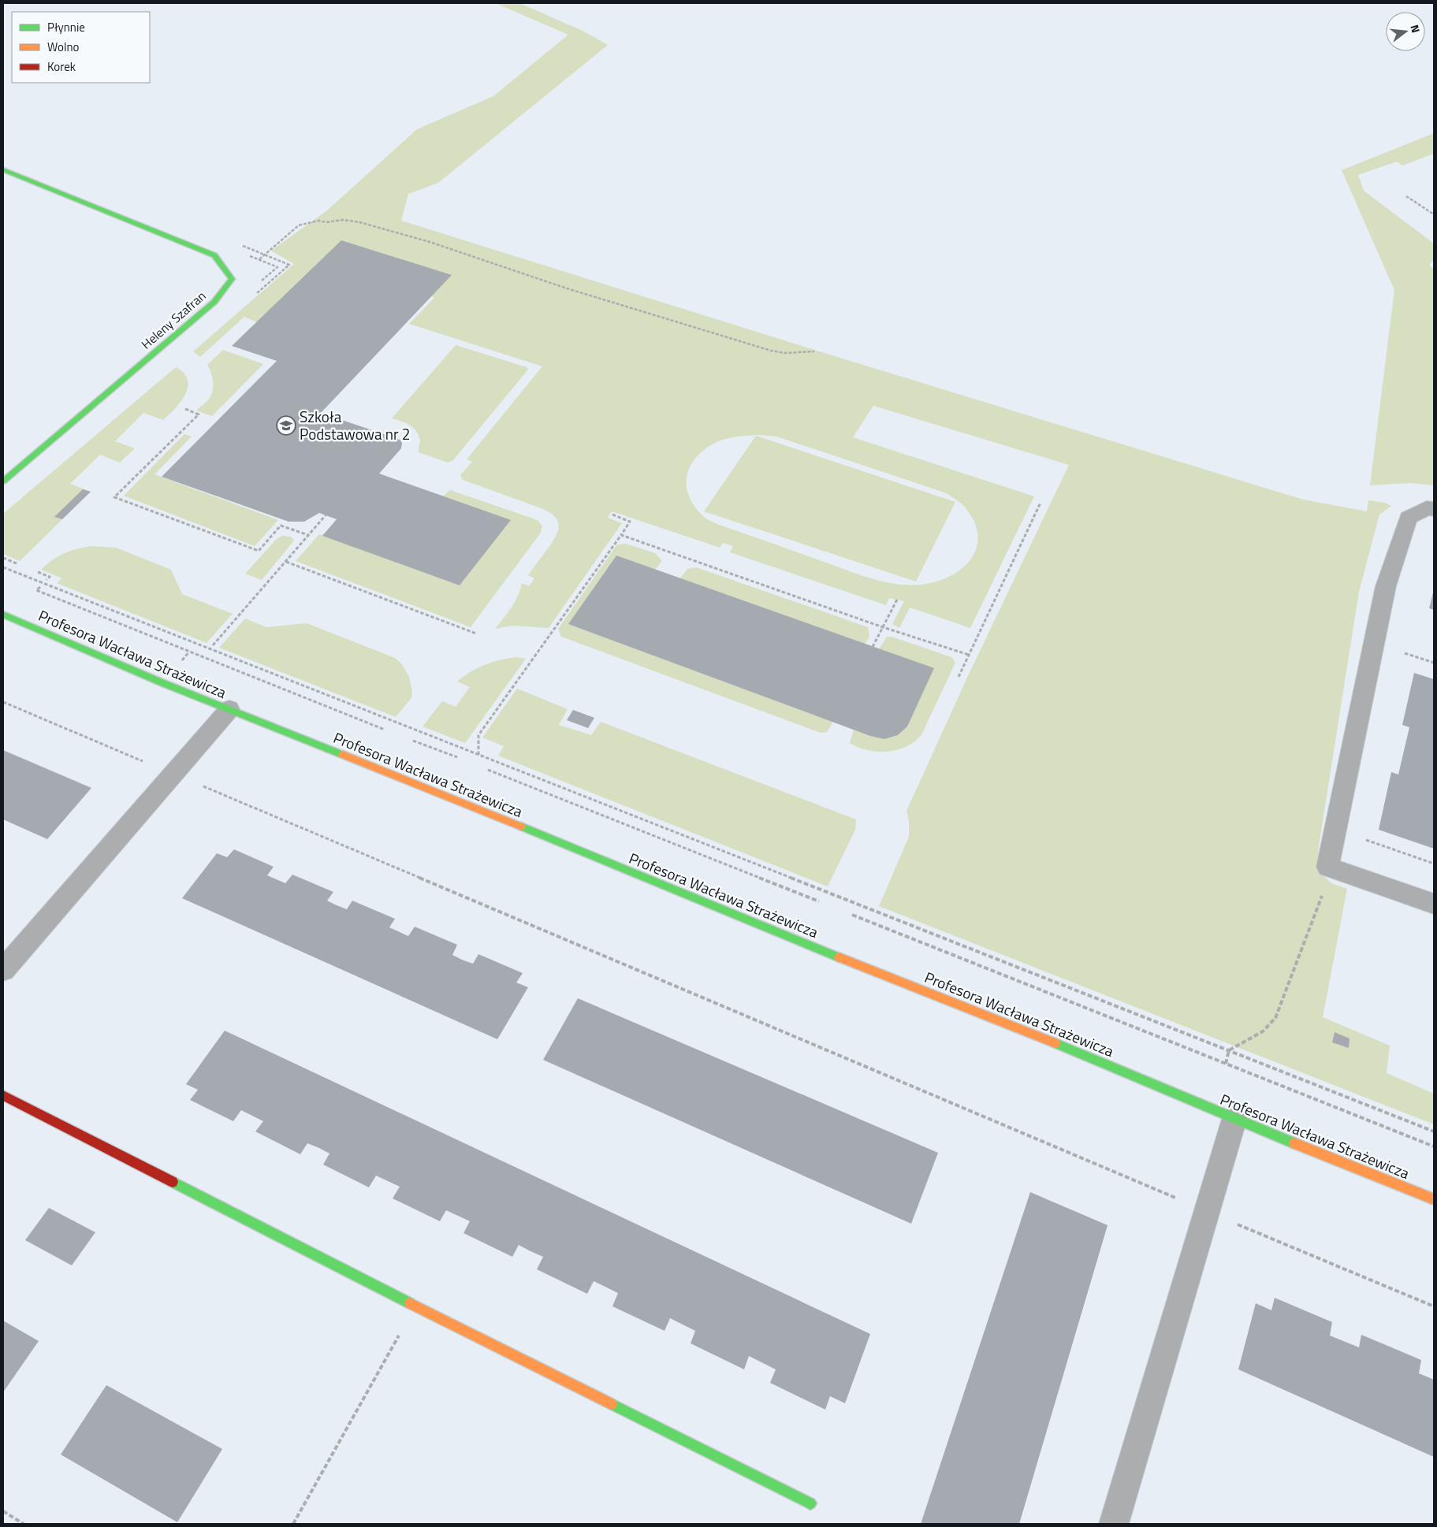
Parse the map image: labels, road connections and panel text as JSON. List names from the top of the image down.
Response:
{
  "streets": {
    "street": ["Heleny Szafran", "Profesora Wacława Strażewicza"]
  },
  "places": {
    "school or university": ["Szkoła Podstawowa nr 2"]
  },
  "legend": ["Płynnie", "Wolno", "Korek"],
  "north": "right"
}
